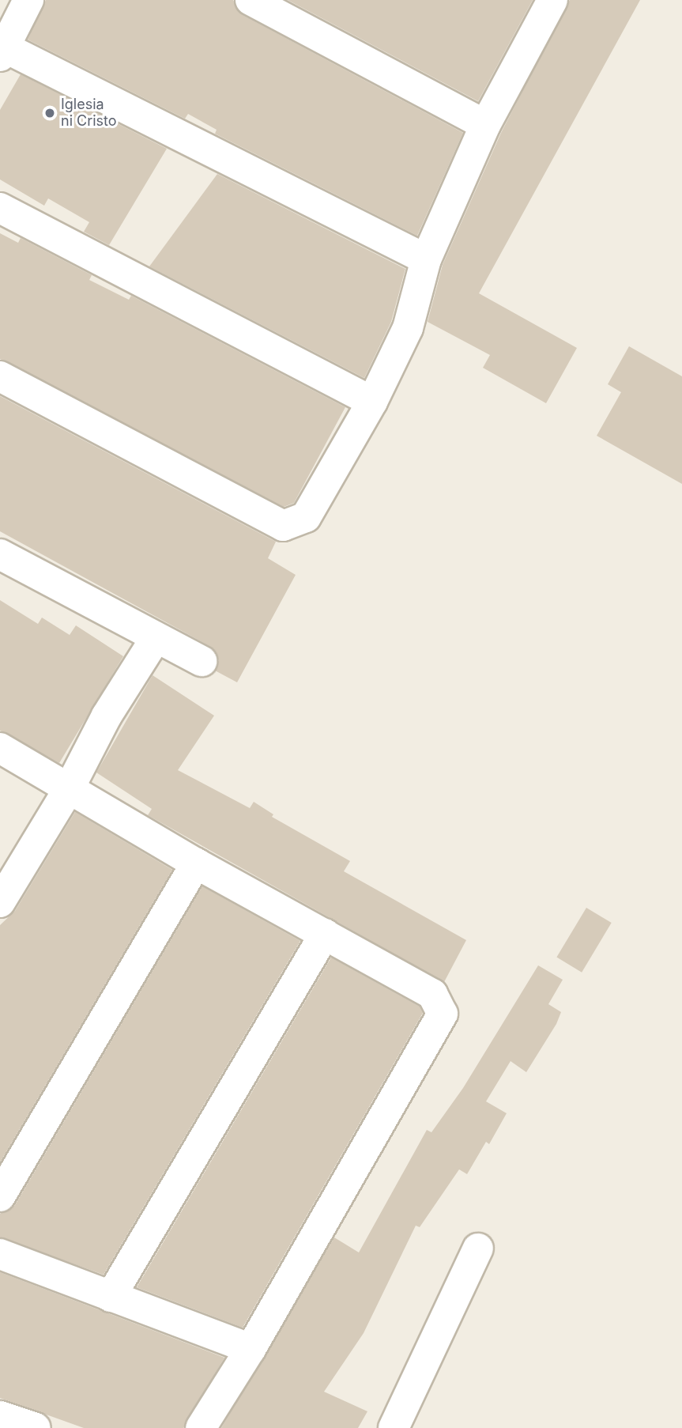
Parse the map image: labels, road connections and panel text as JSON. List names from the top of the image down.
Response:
{
  "places": ["Iglesia ni Cristo"]
}
